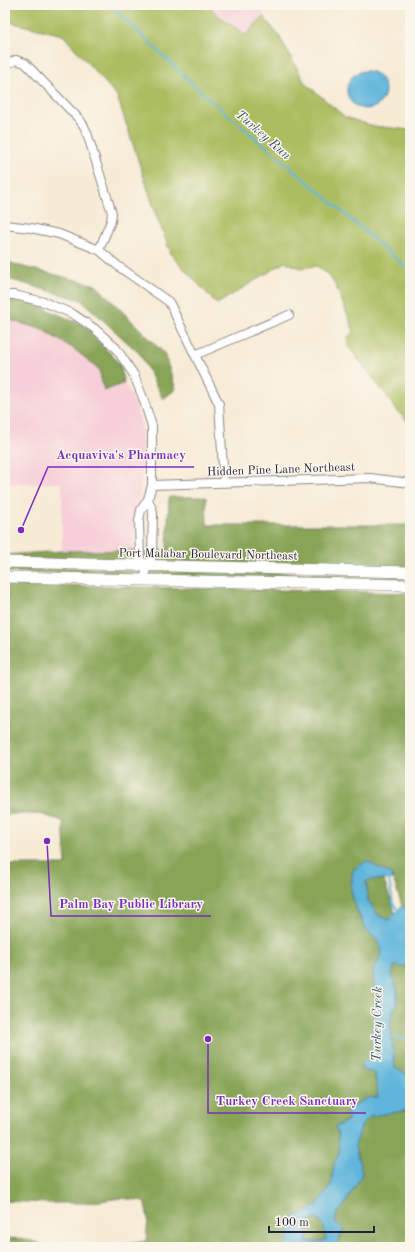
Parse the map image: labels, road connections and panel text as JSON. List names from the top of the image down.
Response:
{
  "streets": {
    "street": ["Hidden Pine Lane Northeast", "Port Malabar Boulevard Northeast"]
  },
  "water": ["Turkey Run", "Turkey Creek"],
  "places": ["Acquaviva's Pharmacy", "Palm Bay Public Library", "Turkey Creek Sanctuary"],
  "scale_bar": "100 m"
}
